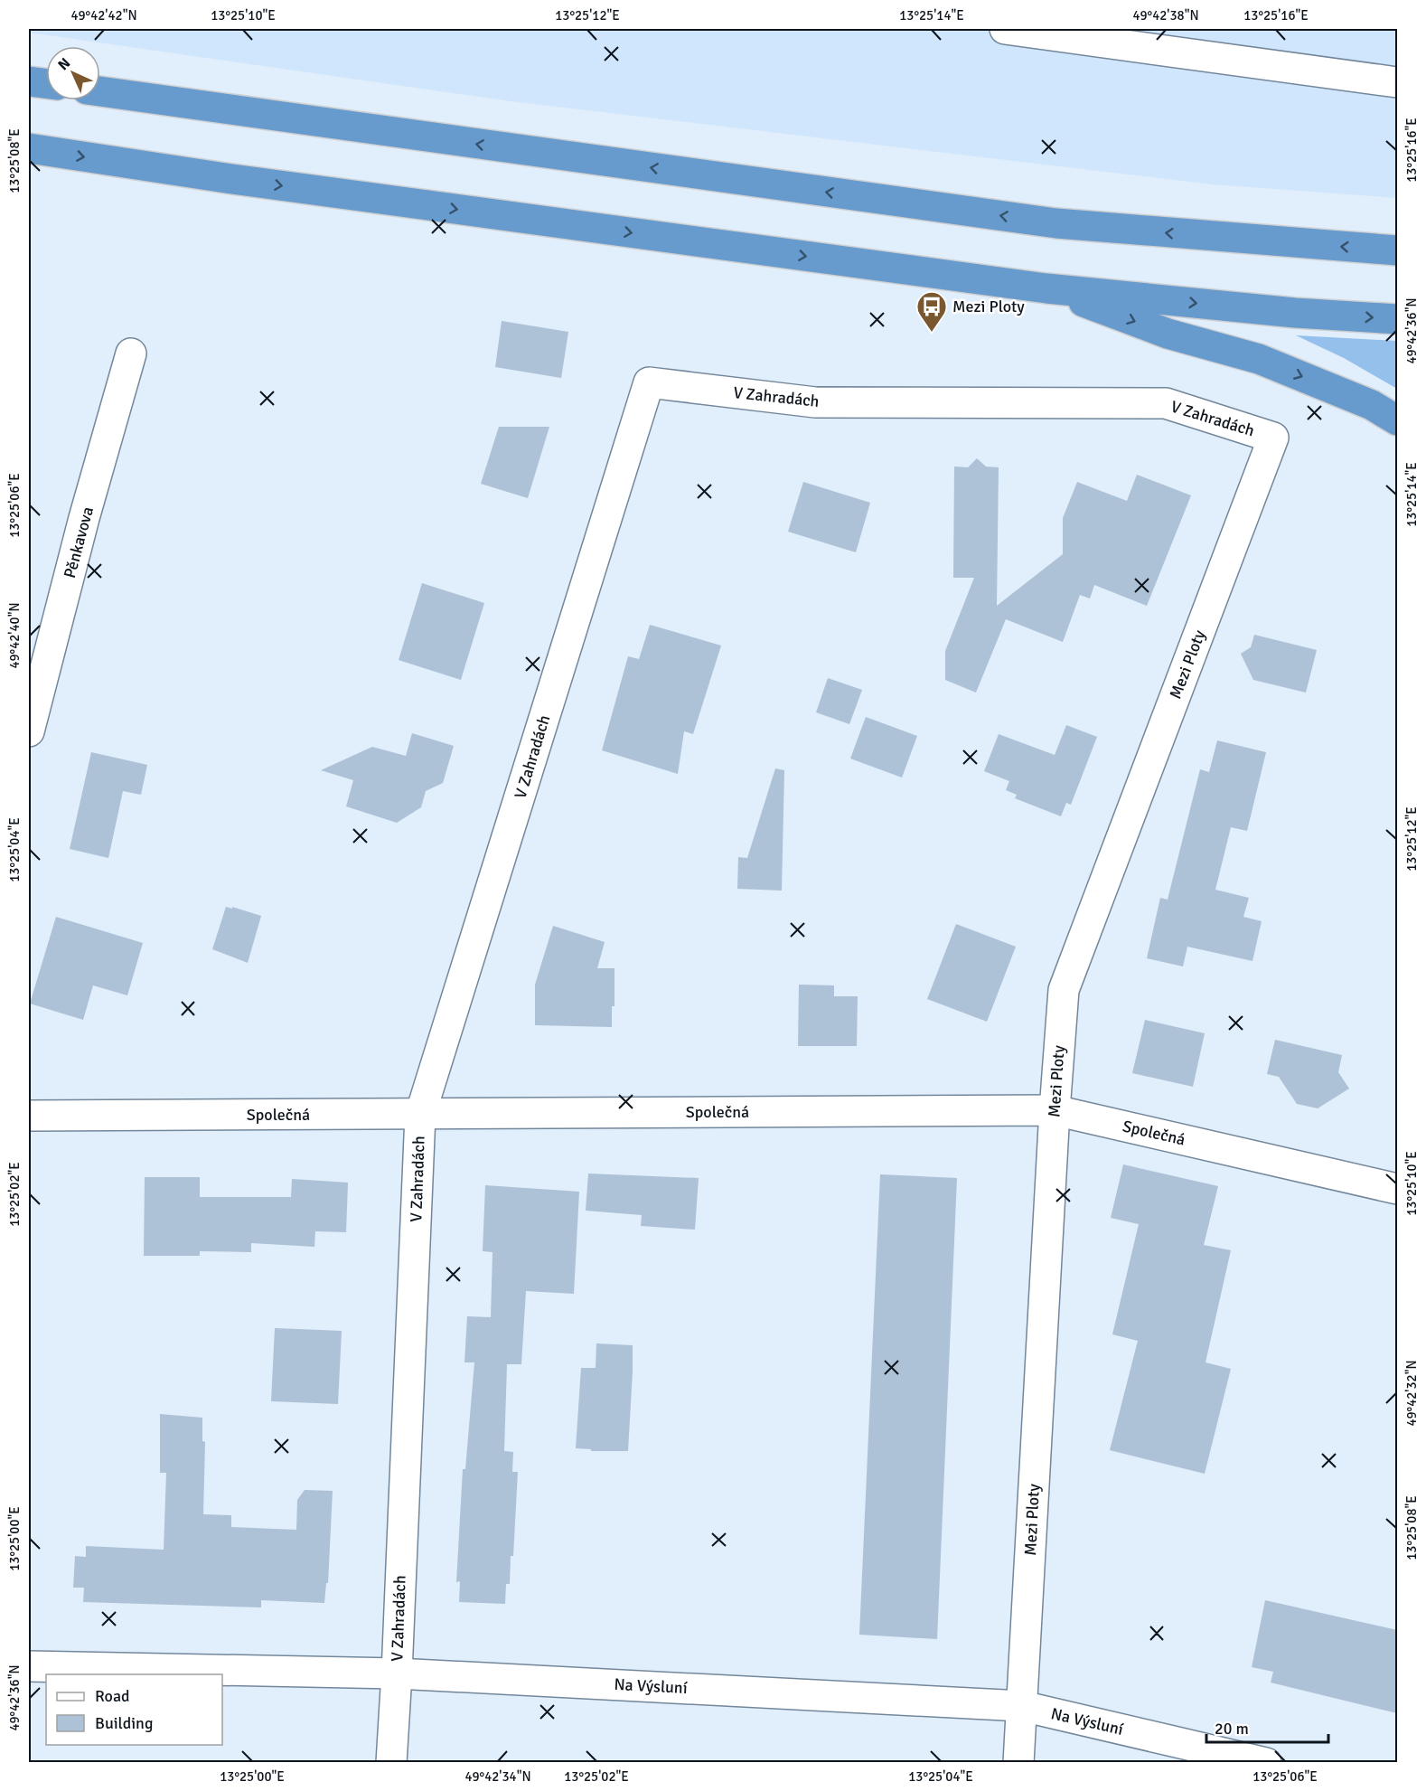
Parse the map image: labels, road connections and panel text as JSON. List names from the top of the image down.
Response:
{
  "streets": {
    "street": [
      "V Zahradách",
      "Pěnkavova",
      "Mezi Ploty",
      "Společná",
      "Na Výsluní"
    ]
  },
  "crossings": [
    ["V Zahradách", "Mezi Ploty"],
    ["V Zahradách", "Společná"],
    ["V Zahradách", "Na Výsluní"],
    ["Mezi Ploty", "Společná"],
    ["Mezi Ploty", "Na Výsluní"]
  ],
  "places": {
    "bus stop": ["Mezi Ploty"]
  },
  "legend": ["Road", "Building"],
  "scale_bar": "20 m",
  "north": "top left",
  "coordinates": [
    "49°42'42\"N",
    "13°25'10\"E",
    "13°25'12\"E",
    "13°25'14\"E",
    "49°42'38\"N",
    "13°25'16\"E",
    "13°25'08\"E",
    "49°42'36\"N",
    "13°25'06\"E",
    "49°42'40\"N",
    "13°25'04\"E",
    "13°25'02\"E",
    "49°42'32\"N",
    "13°25'00\"E",
    "49°42'34\"N"
  ]
}
